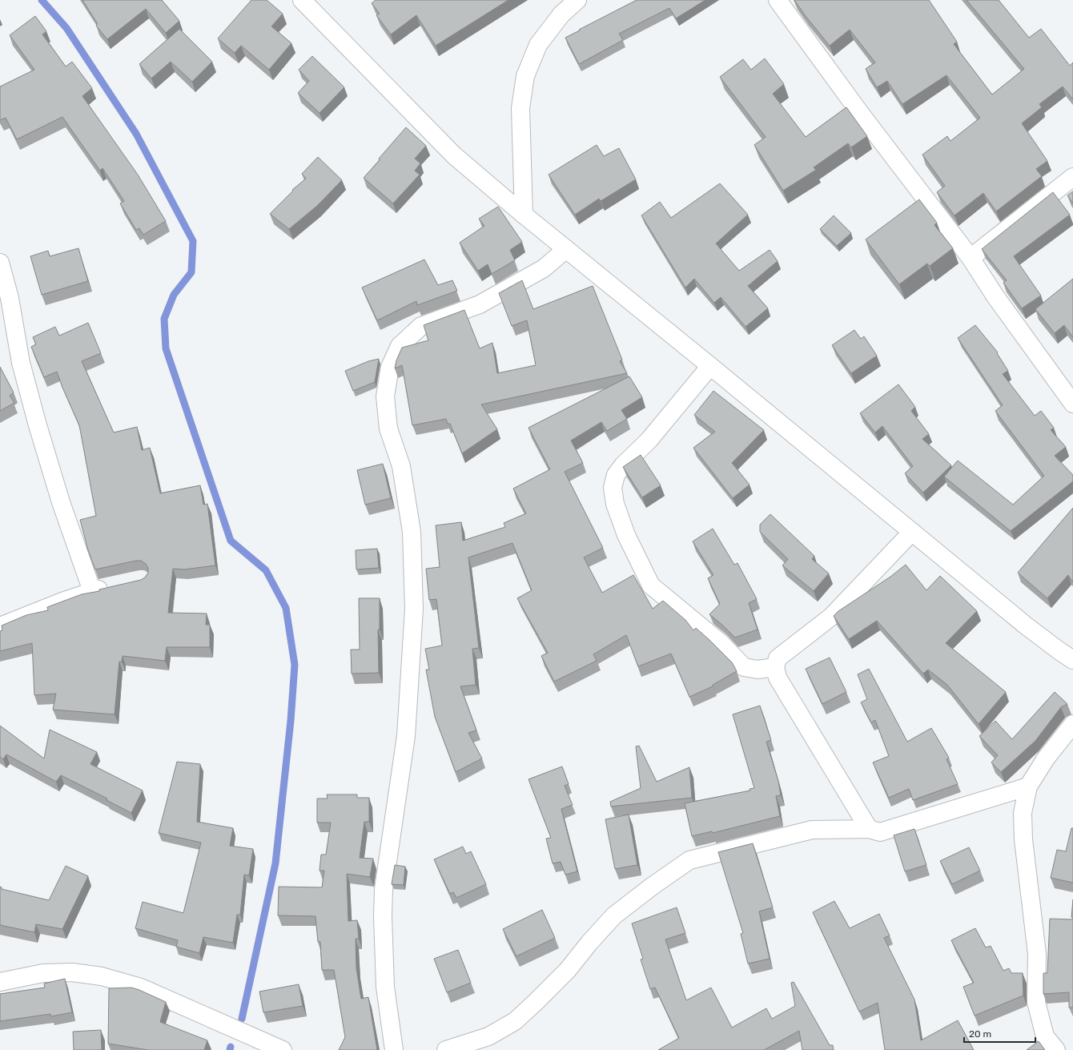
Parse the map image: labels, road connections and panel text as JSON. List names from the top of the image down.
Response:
{
  "scale_bar": "20 m"
}
